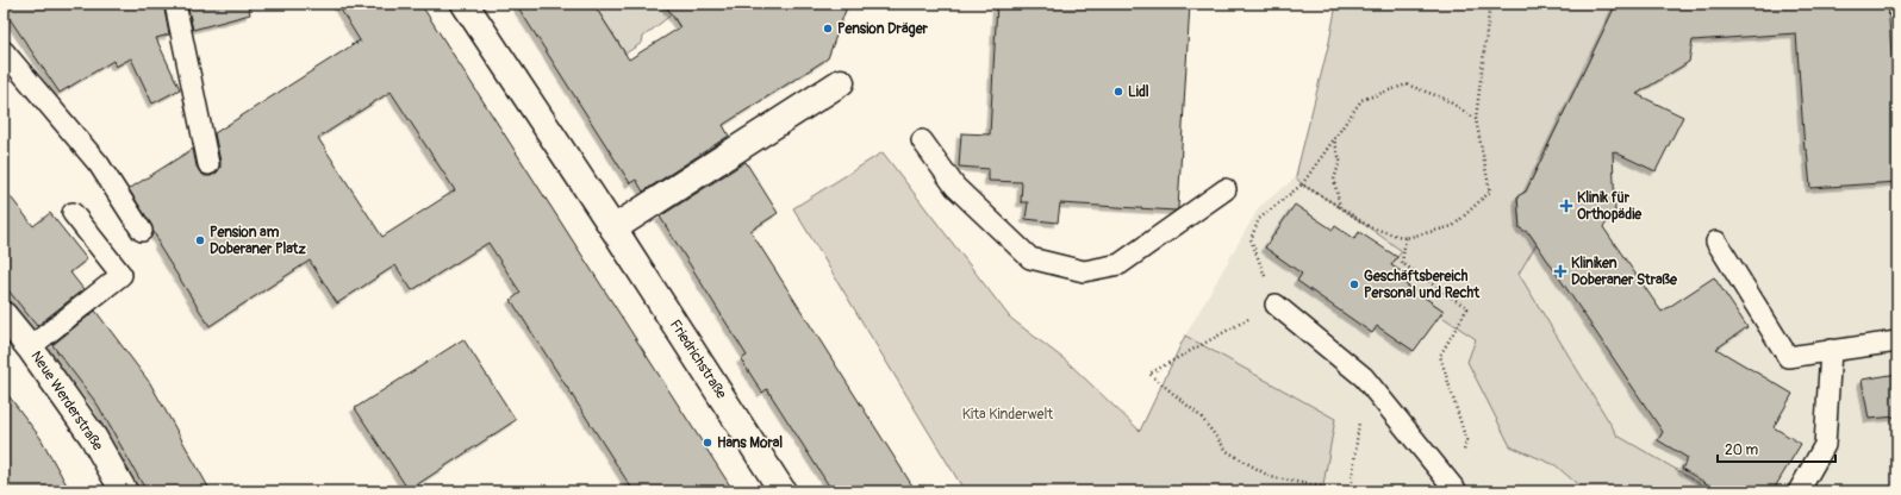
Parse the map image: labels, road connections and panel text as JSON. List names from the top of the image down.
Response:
{
  "streets": {
    "street": ["Friedrichstraße", "Neue Werderstraße"]
  },
  "parks": ["Kita Kinderwelt"],
  "places": {
    "other": [
      "Pension Dräger",
      "Lidl",
      "Pension am Doberaner Platz",
      "Geschäftsbereich Personal und Recht",
      "Hans Moral"
    ],
    "health": ["Klinik für Orthopädie", "Kliniken Doberaner Straße"]
  },
  "scale_bar": "20 m"
}
